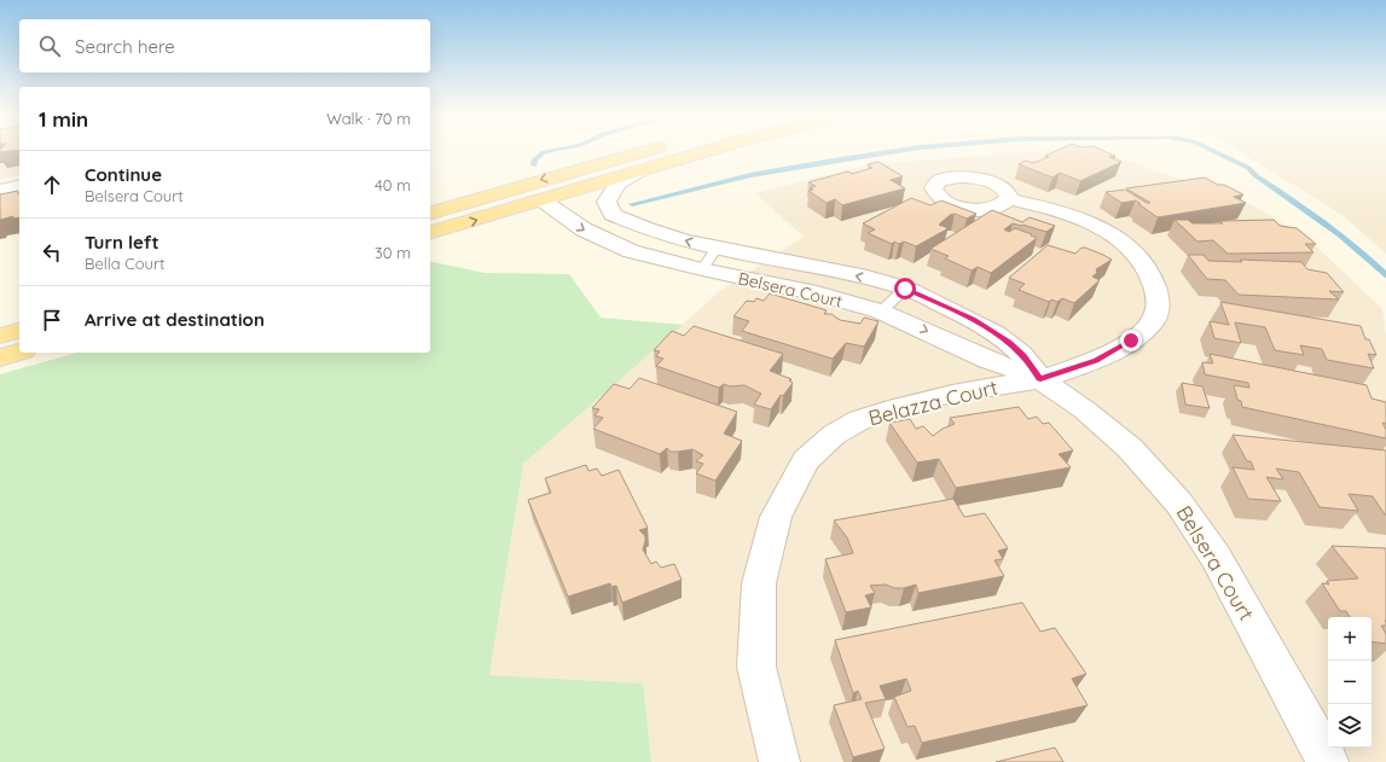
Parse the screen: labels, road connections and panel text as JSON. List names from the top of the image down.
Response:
{
  "streets": {
    "street": ["Belsera Court", "Belazza Court"]
  },
  "crossings": [
    ["Belsera Court", "Belazza Court"]
  ],
  "page": {
    "search": "Search here",
    "heading": ["1 min", "Walk · 70 m"],
    "list": [
      ["Continue", "Belsera Court", "40 m"],
      ["Turn left", "Bella Court", "30 m"],
      "Arrive at destination"
    ],
    "map_buttons": ["+", "−"]
  }
}
